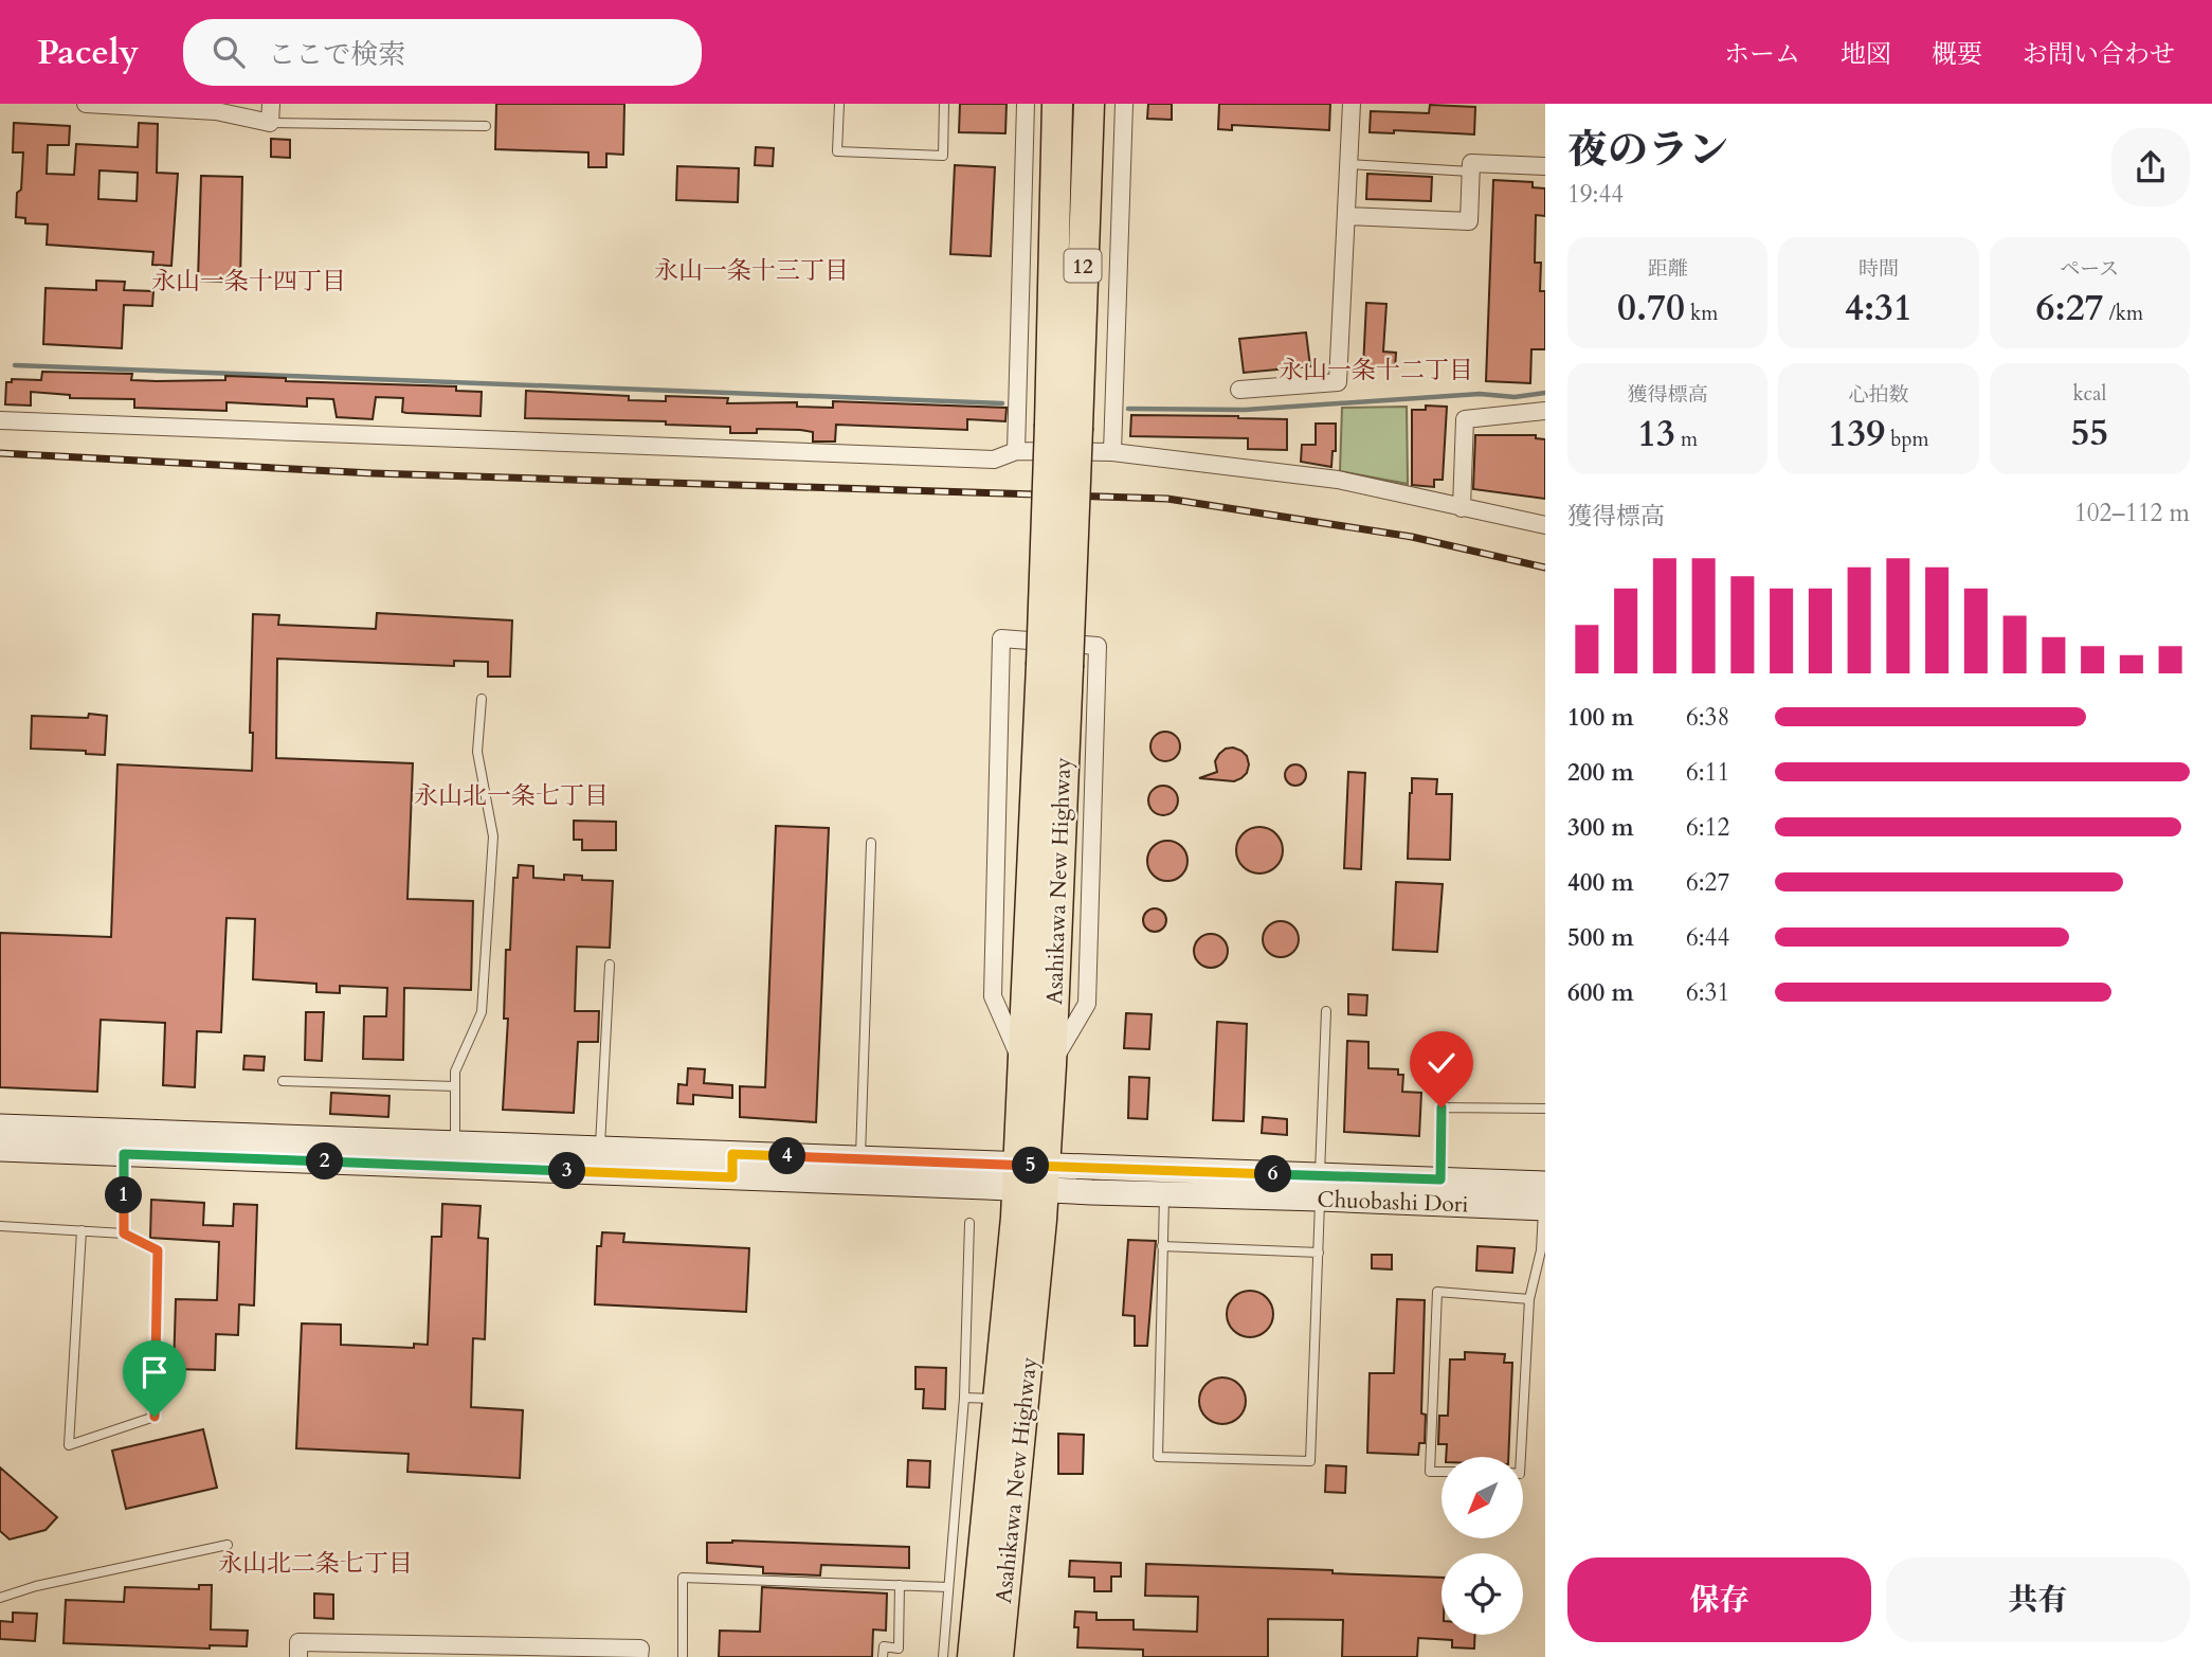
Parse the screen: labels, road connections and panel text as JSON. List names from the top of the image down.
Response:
{
  "streets": {
    "highway": ["12", "Asahikawa New Highway"],
    "main road": ["Chuobashi Dori"]
  },
  "crossings": [
    ["Asahikawa New Highway", "Chuobashi Dori"]
  ],
  "districts": [
    "永山一条十三丁目",
    "永山一条十四丁目",
    "永山一条十二丁目",
    "永山北一条七丁目",
    "永山北二条七丁目"
  ],
  "north": "bottom left",
  "page": {
    "header": "Pacely",
    "search": "ここで検索",
    "nav": [
      "ホーム",
      "地図",
      "概要",
      "お問い合わせ"
    ],
    "heading": ["夜のラン", "19:44"],
    "stats": [
      ["距離", "0.70 km"],
      ["時間", "4:31"],
      ["ペース", "6:27 /km"],
      ["獲得標高", "13 m"],
      ["心拍数", "139 bpm"],
      ["kcal", "55"]
    ],
    "chart": ["獲得標高", "102–112 m"],
    "list": [
      {
        "name": "100 m",
        "note": "6:38"
      },
      {
        "name": "200 m",
        "note": "6:11"
      },
      {
        "name": "300 m",
        "note": "6:12"
      },
      {
        "name": "400 m",
        "note": "6:27"
      },
      {
        "name": "500 m",
        "note": "6:44"
      },
      {
        "name": "600 m",
        "note": "6:31"
      }
    ],
    "pins": [
      "4",
      "2",
      "5",
      "3",
      "6",
      "1"
    ],
    "buttons": ["保存", "共有"]
  }
}
